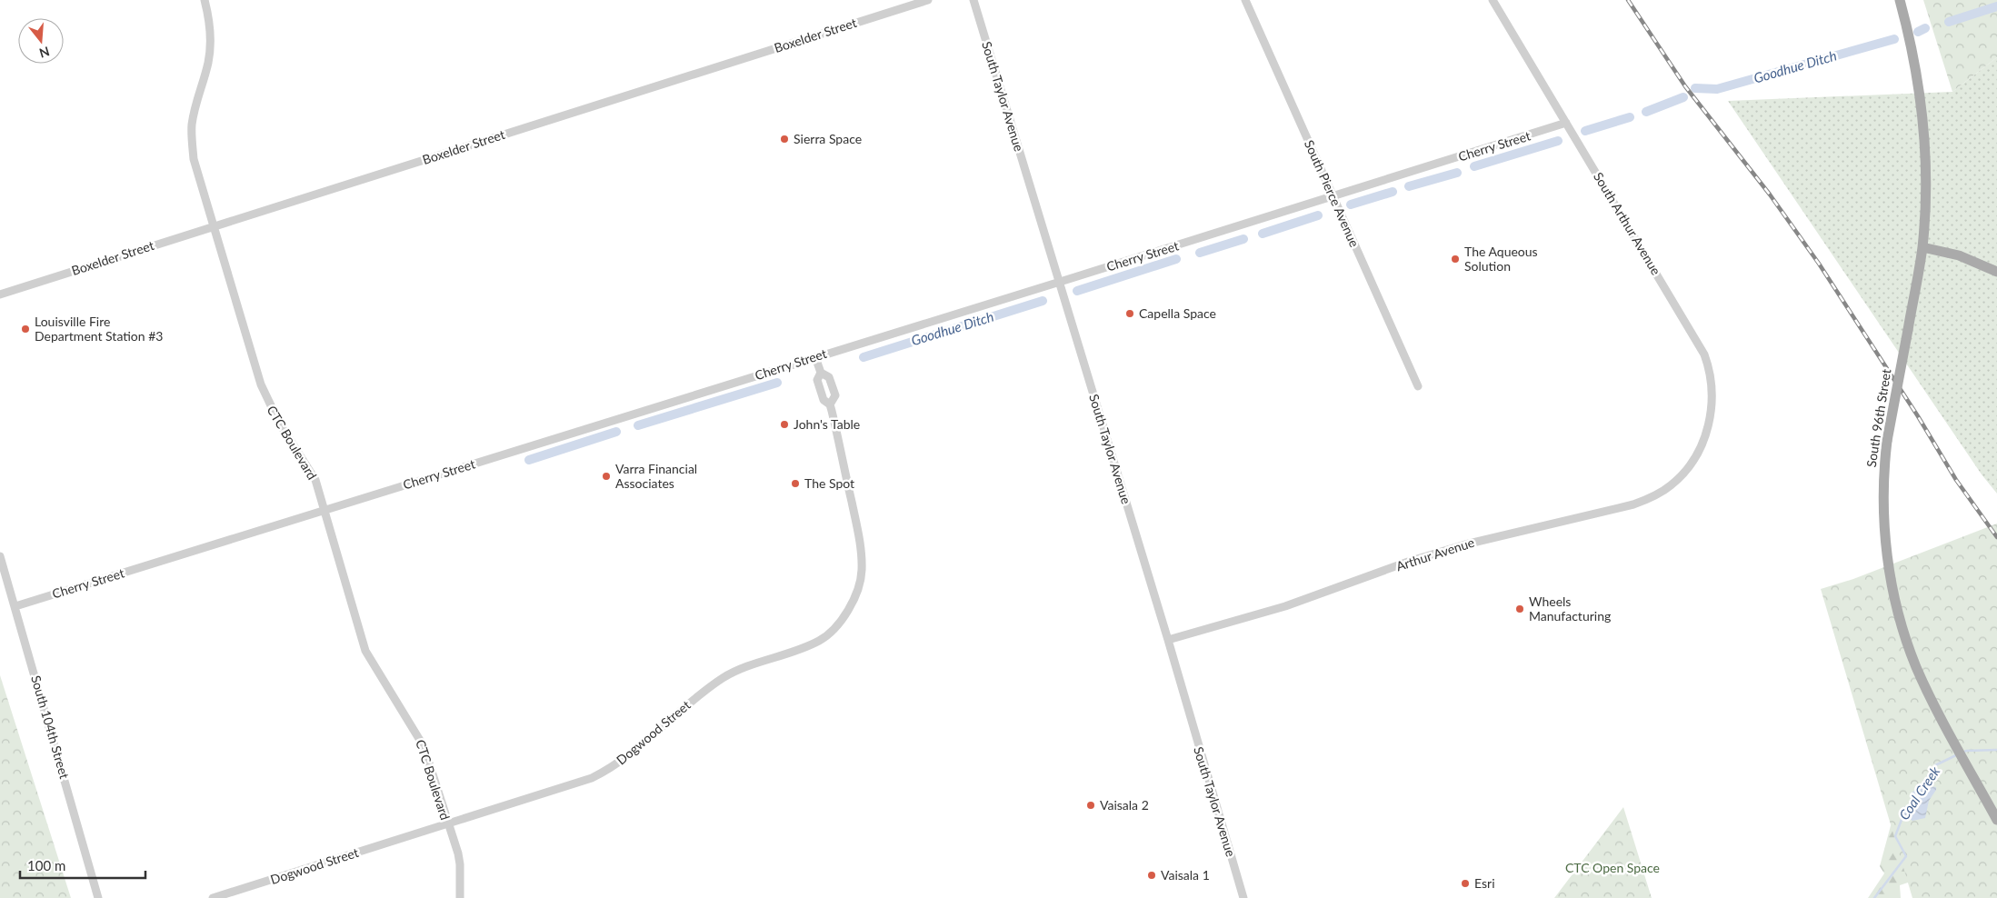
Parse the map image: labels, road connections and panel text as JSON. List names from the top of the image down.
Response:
{
  "streets": {
    "main road": ["South 96th Street"],
    "street": [
      "Boxelder Street",
      "South Taylor Avenue",
      "Cherry Street",
      "South Pierce Avenue",
      "South Arthur Avenue",
      "CTC Boulevard",
      "Arthur Avenue",
      "South 104th Street",
      "Dogwood Street"
    ]
  },
  "crossings": [
    ["Boxelder Street", "CTC Boulevard"],
    ["South Taylor Avenue", "Cherry Street"],
    ["South Taylor Avenue", "Arthur Avenue"],
    ["Cherry Street", "South Pierce Avenue"],
    ["Cherry Street", "South Arthur Avenue"],
    ["Cherry Street", "CTC Boulevard"],
    ["Cherry Street", "South 104th Street"],
    ["Cherry Street", "Dogwood Street"],
    ["South Arthur Avenue", "Arthur Avenue"],
    ["CTC Boulevard", "Dogwood Street"]
  ],
  "water": ["Goodhue Ditch", "Coal Creek"],
  "parks": ["CTC Open Space"],
  "places": [
    "Sierra Space",
    "The Aqueous Solution",
    "Capella Space",
    "Louisville Fire Department Station #3",
    "John's Table",
    "Varra Financial Associates",
    "The Spot",
    "Wheels Manufacturing",
    "Vaisala 2",
    "Vaisala 1",
    "Esri"
  ],
  "scale_bar": "100 m",
  "north": "bottom"
}
